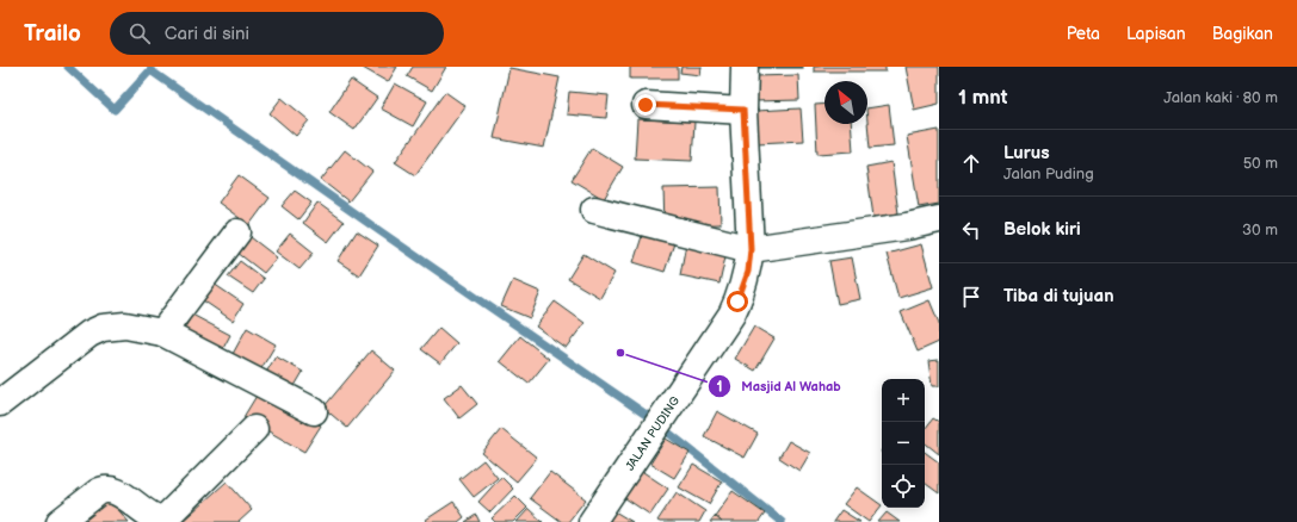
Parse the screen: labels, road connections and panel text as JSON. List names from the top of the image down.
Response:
{
  "streets": {
    "street": ["JALAN PUDING"]
  },
  "places": ["Masjid Al Wahab"],
  "north": "top left",
  "page": {
    "header": "Trailo",
    "search": "Cari di sini",
    "nav": ["Peta", "Lapisan", "Bagikan"],
    "heading": ["1 mnt", "Jalan kaki · 80 m"],
    "list": [
      ["Lurus", "Jalan Puding", "50 m"],
      ["Belok kiri", "30 m"],
      "Tiba di tujuan"
    ],
    "map_buttons": ["+", "−"]
  }
}
